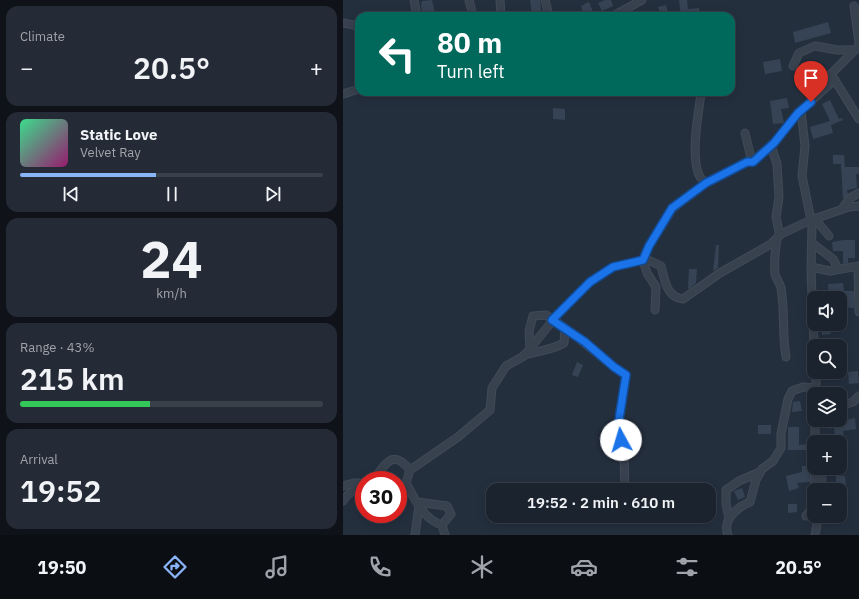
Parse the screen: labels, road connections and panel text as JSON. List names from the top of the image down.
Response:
{
  "page": {
    "tile": [
      "Climate",
      ["24", "km/h"],
      ["Range · 43%", "215 km"],
      ["Arrival", "19:52"]
    ],
    "turn": ["80 m", "Turn left"],
    "heat": ["−", "20.5°", "+"],
    "song": ["Static Love", "Velvet Ray"],
    "map_buttons": ["+", "−"],
    "limit": "30",
    "trip": "19:52 · 2 min · 610 m",
    "tabs": ["19:50", "20.5°"]
  }
}
